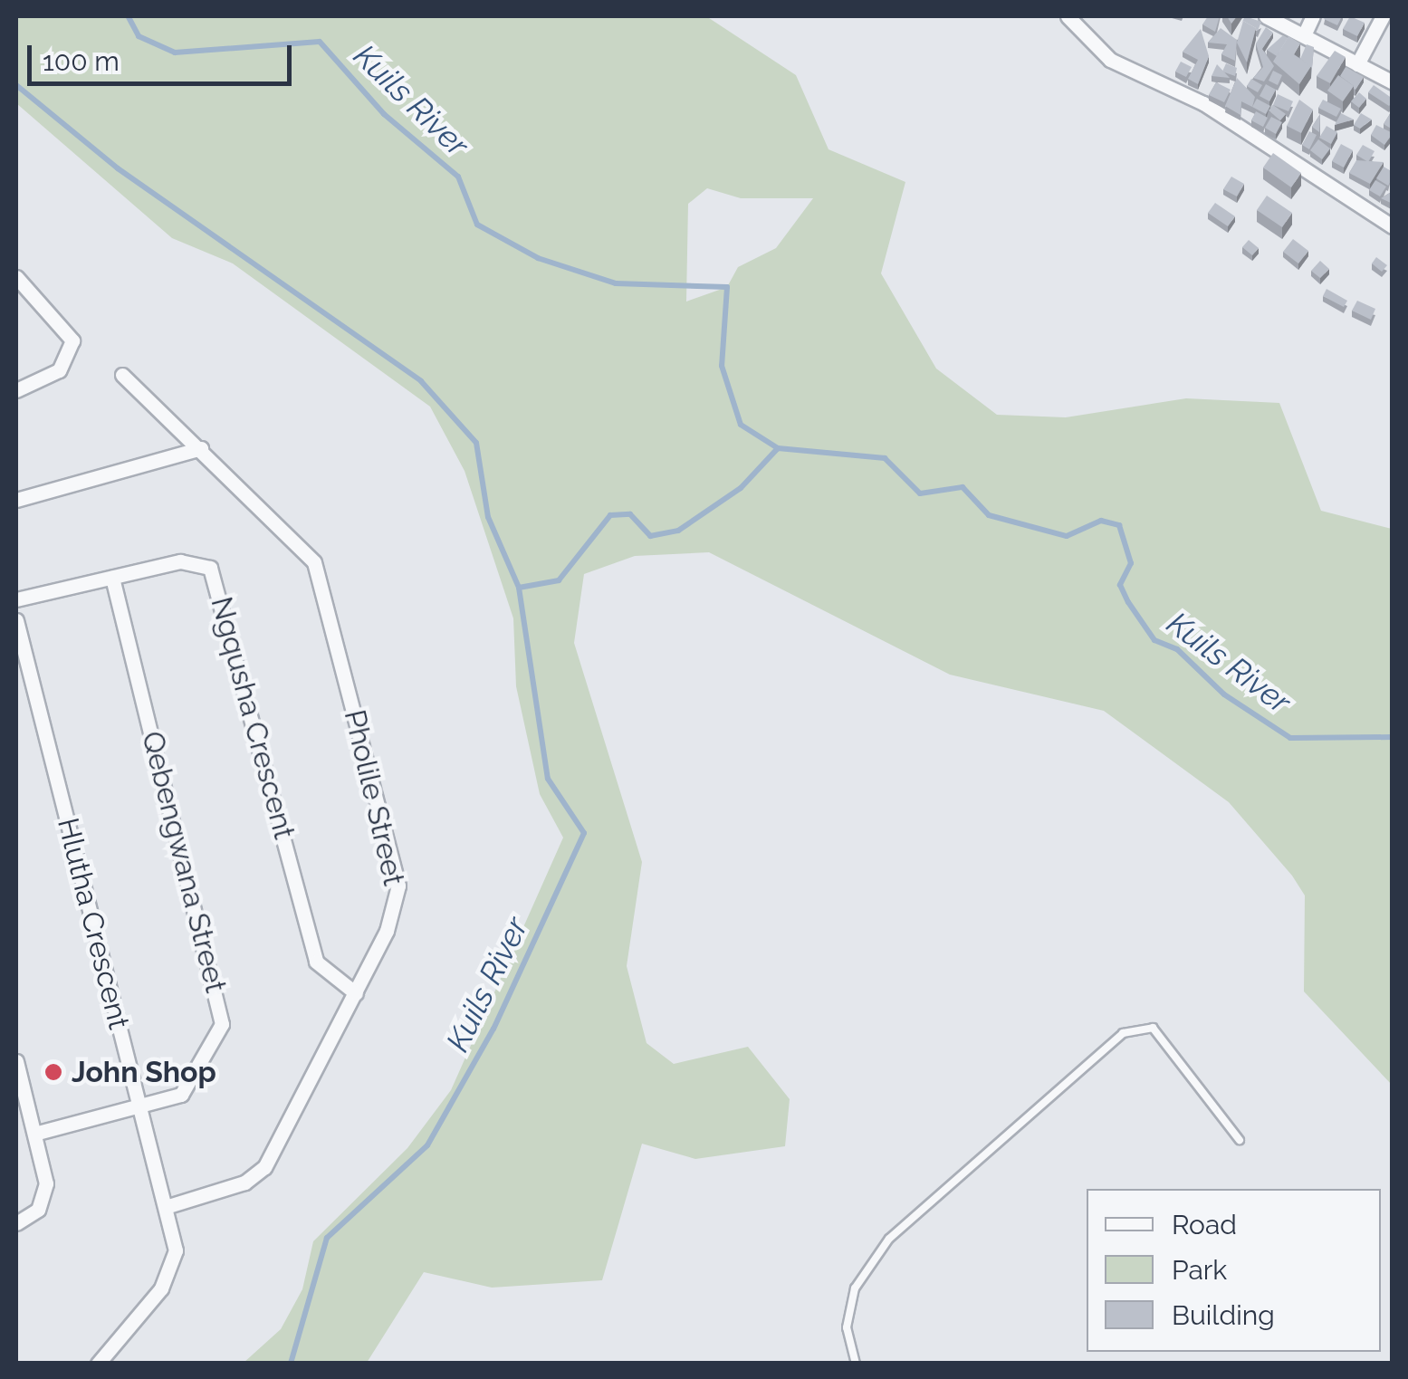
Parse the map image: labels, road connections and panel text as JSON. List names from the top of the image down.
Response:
{
  "streets": {
    "street": [
      "Ngqusha Crescent",
      "Pholile Street",
      "Qebengwana Street",
      "Hlutha Crescent"
    ]
  },
  "crossings": [
    ["Ngqusha Crescent", "Pholile Street"],
    ["Ngqusha Crescent", "Qebengwana Street"],
    ["Pholile Street", "Hlutha Crescent"],
    ["Qebengwana Street", "Hlutha Crescent"]
  ],
  "water": ["Kuils River"],
  "places": ["John Shop"],
  "legend": ["Road", "Park", "Building"],
  "scale_bar": "100 m"
}
